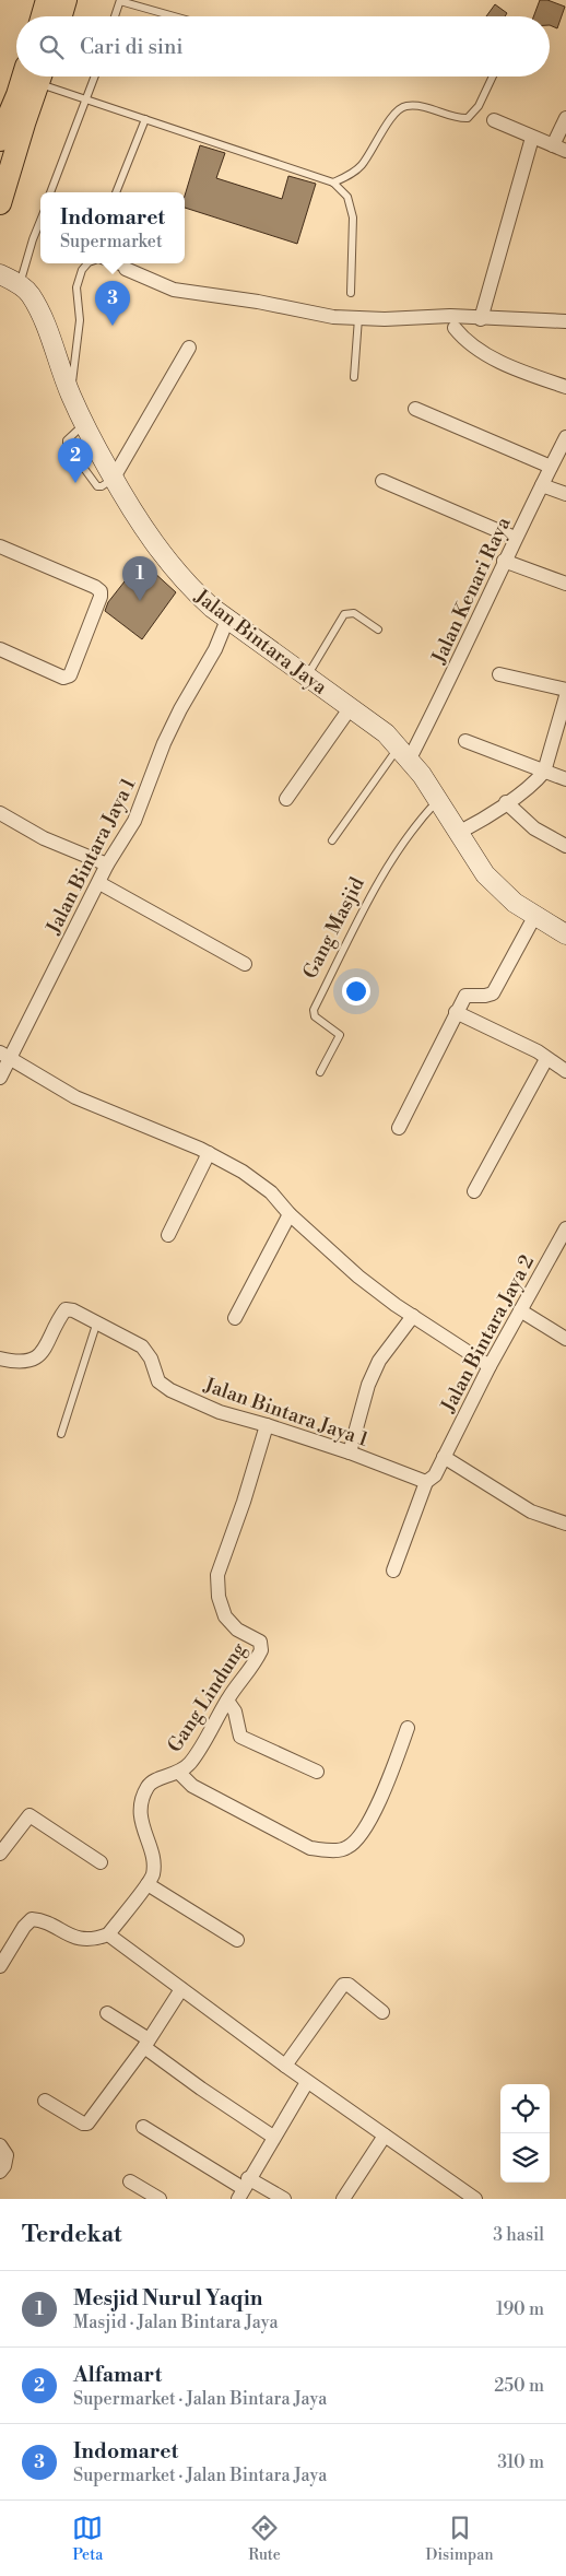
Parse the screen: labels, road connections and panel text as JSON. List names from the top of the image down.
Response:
{
  "streets": {
    "street": [
      "Jalan Kenari Raya",
      "Jalan Bintara Jaya",
      "Jalan Bintara Jaya 1",
      "Jalan Bintara Jaya 2",
      "Gang Lindung"
    ],
    "lane": ["Gang Masjid"]
  },
  "crossings": [
    ["Jalan Kenari Raya", "Jalan Bintara Jaya"],
    ["Jalan Bintara Jaya", "Jalan Bintara Jaya 1"],
    ["Jalan Bintara Jaya", "Gang Masjid"],
    ["Jalan Bintara Jaya 1", "Gang Lindung"]
  ],
  "page": {
    "search": "Cari di sini",
    "popup": ["Indomaret", "Supermarket"],
    "pins": ["3", "2", "1"],
    "heading": ["Terdekat", "3 hasil"],
    "list": [
      {
        "mark": "1",
        "name": "Mesjid Nurul Yaqin",
        "note": "Masjid · Jalan Bintara Jaya",
        "value": "190 m"
      },
      {
        "mark": "2",
        "name": "Alfamart",
        "note": "Supermarket · Jalan Bintara Jaya",
        "value": "250 m"
      },
      {
        "mark": "3",
        "name": "Indomaret",
        "note": "Supermarket · Jalan Bintara Jaya",
        "value": "310 m"
      }
    ],
    "nav": ["Peta", "Rute", "Disimpan"]
  }
}
